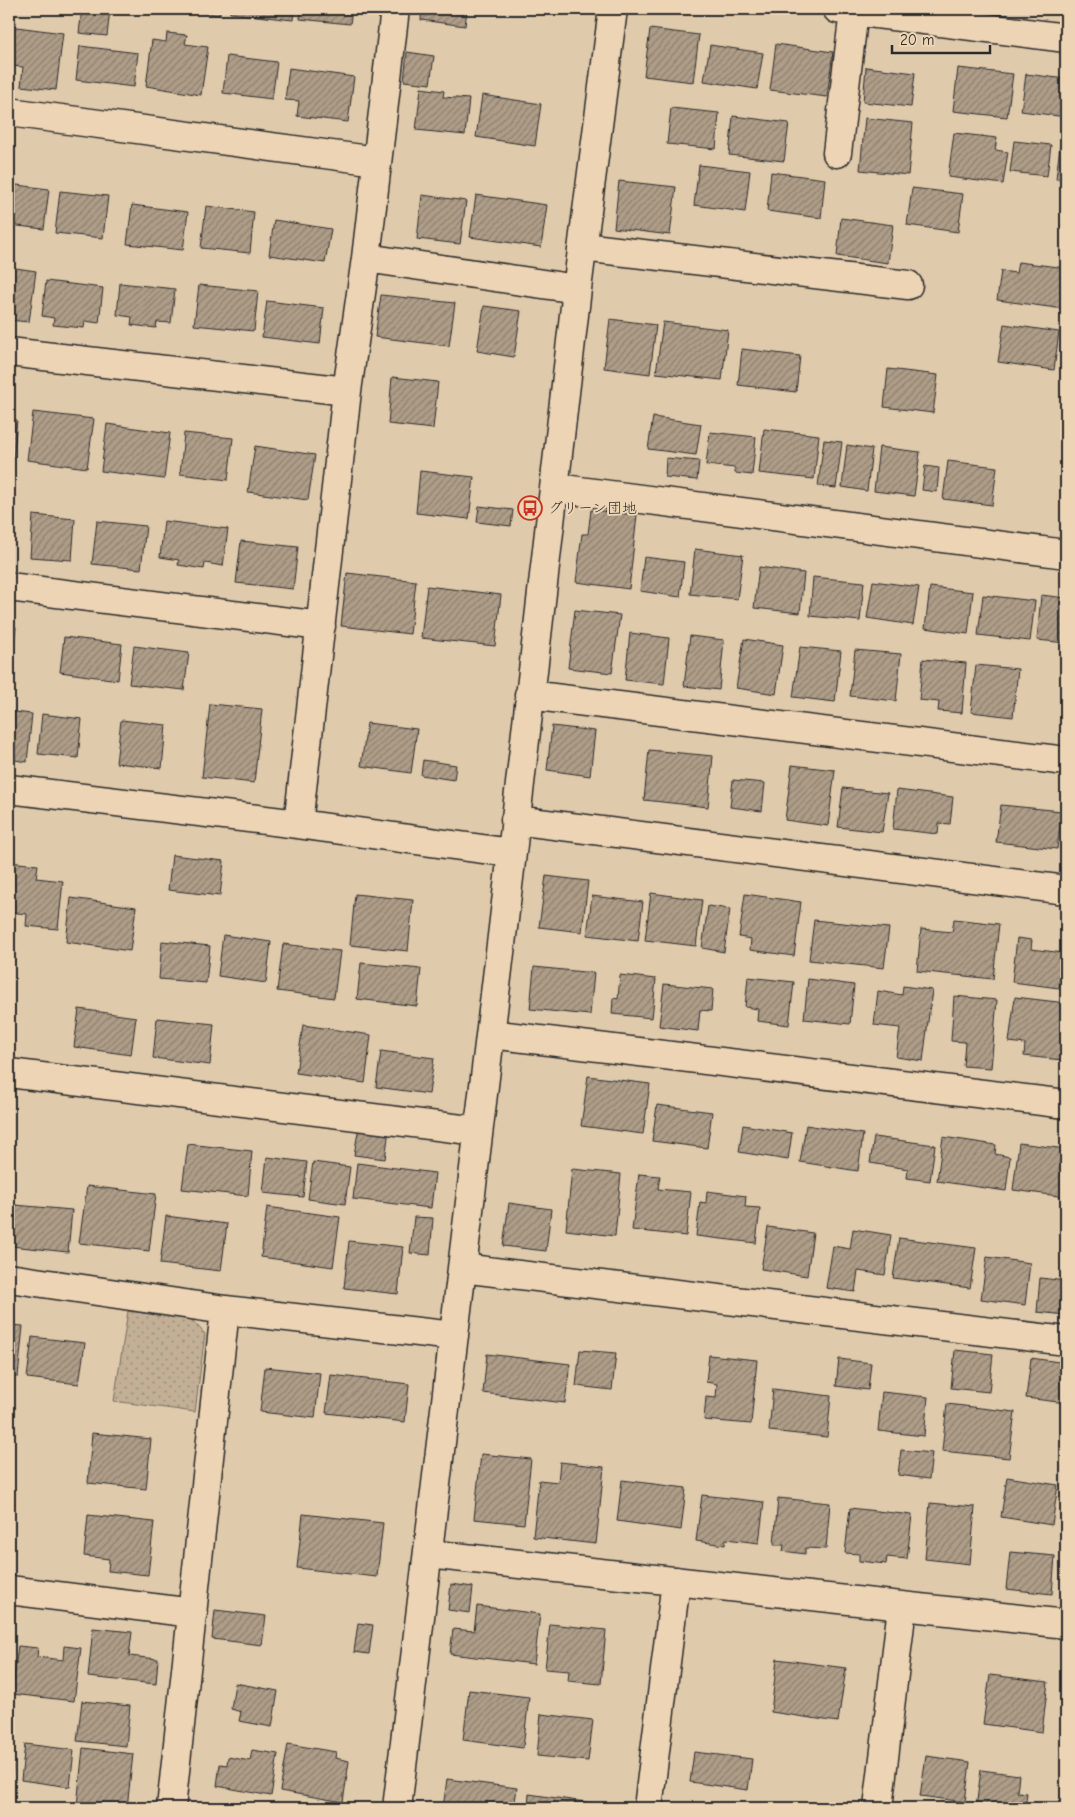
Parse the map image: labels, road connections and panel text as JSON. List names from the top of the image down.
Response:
{
  "places": {
    "bus stop": ["グリーン団地"]
  },
  "scale_bar": "20 m"
}
